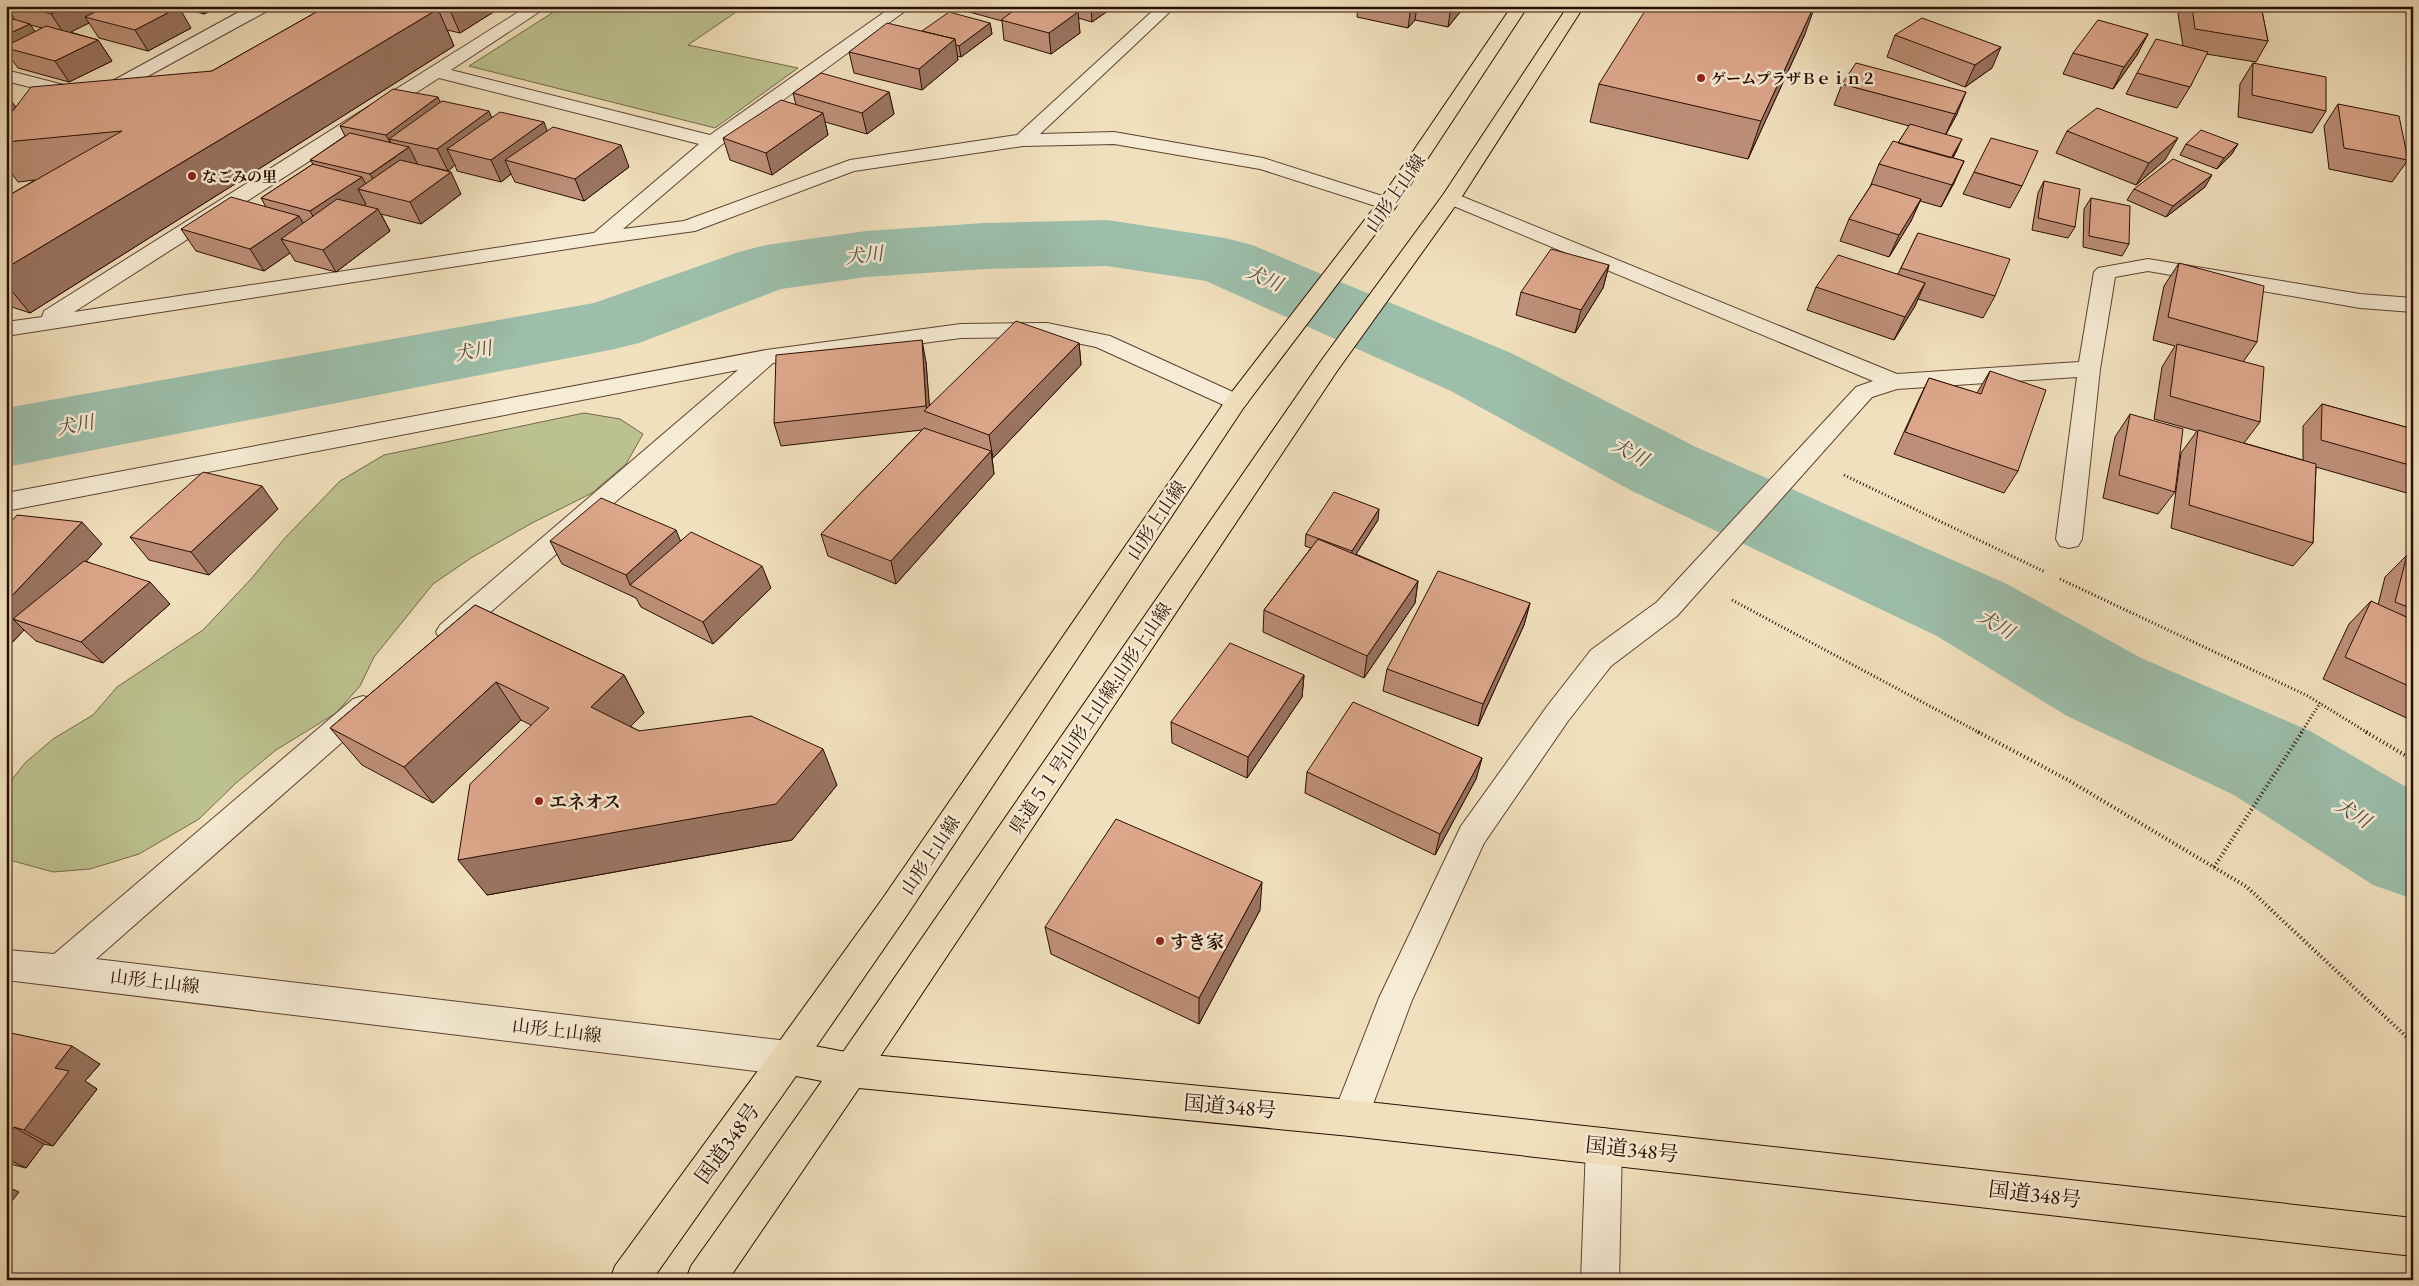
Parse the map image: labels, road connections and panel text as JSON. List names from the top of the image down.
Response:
{
  "streets": {
    "main road": ["山形上山線", "県道５１号山形上山線;山形上山線", "国道348号"]
  },
  "crossings": [
    ["山形上山線", "国道348号"],
    ["県道５１号山形上山線;山形上山線", "国道348号"]
  ],
  "water": ["犬川"],
  "places": [
    "ゲームプラザＢｅｉｎ２",
    "なごみの里",
    "エネオス",
    "すき家"
  ]
}
